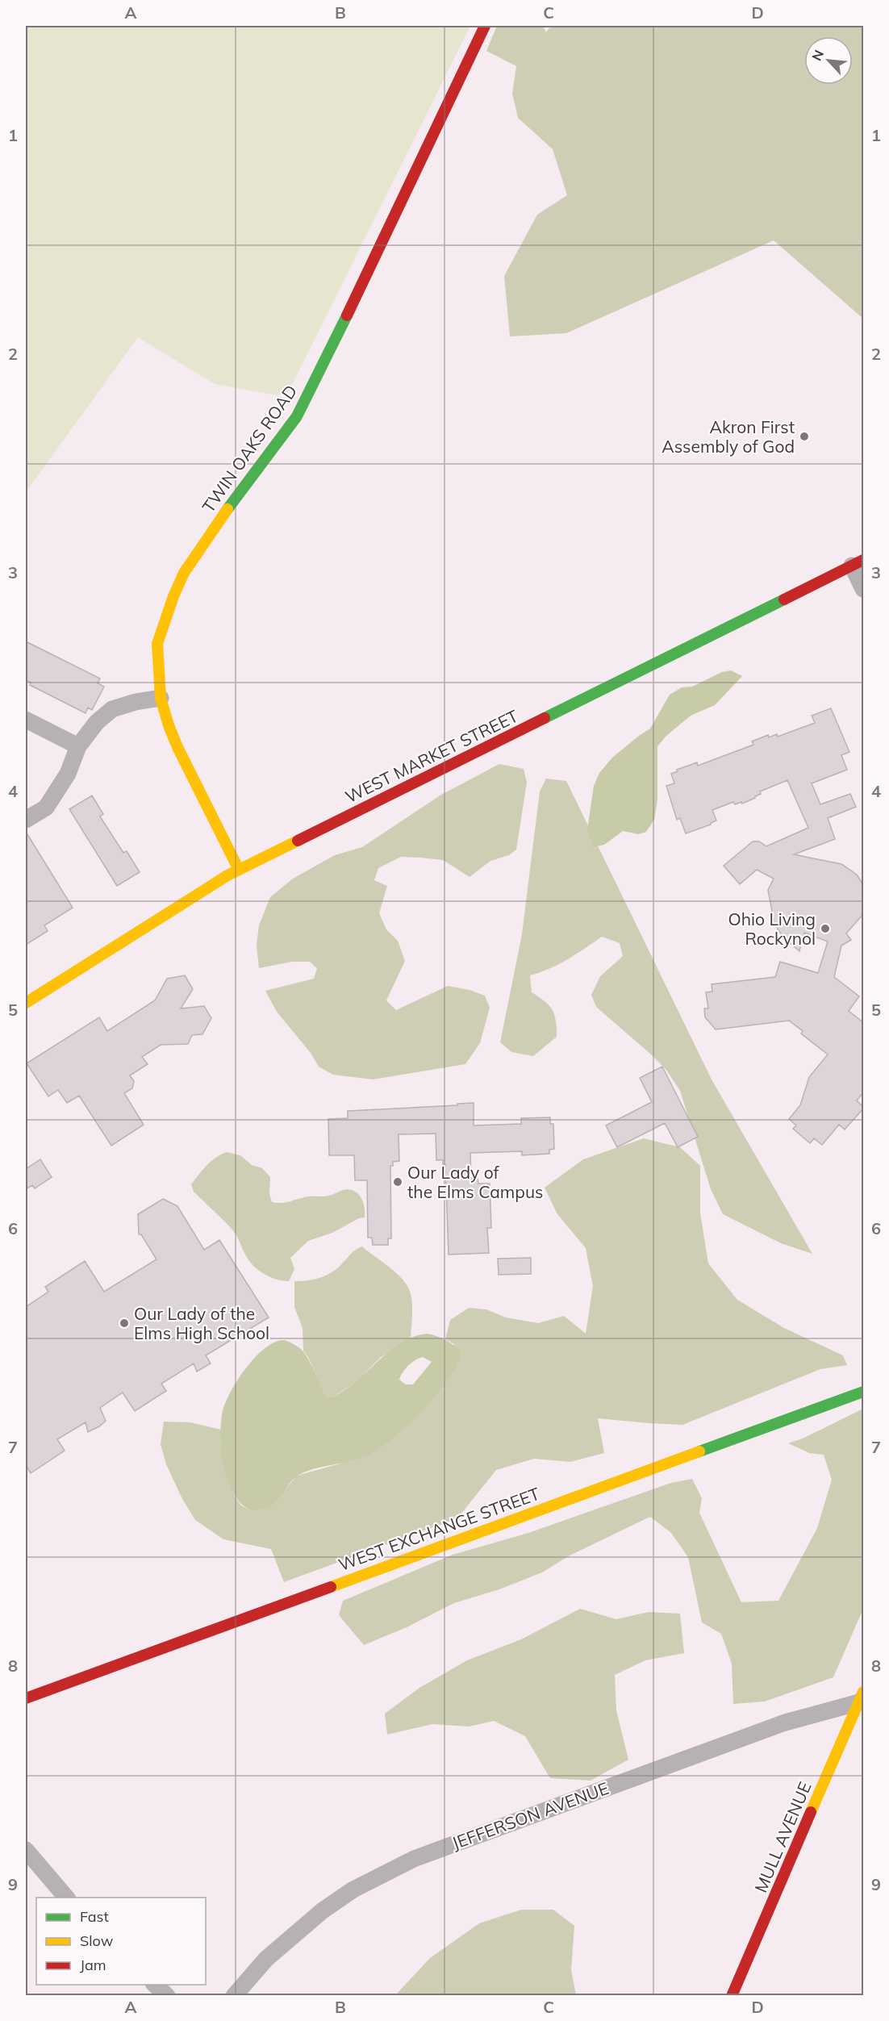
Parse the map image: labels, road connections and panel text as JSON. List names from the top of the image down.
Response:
{
  "streets": {
    "main road": [
      "TWIN OAKS ROAD",
      "WEST MARKET STREET",
      "WEST EXCHANGE STREET",
      "MULL AVENUE"
    ],
    "street": ["JEFFERSON AVENUE"]
  },
  "crossings": [
    ["TWIN OAKS ROAD", "WEST MARKET STREET"],
    ["JEFFERSON AVENUE", "MULL AVENUE"]
  ],
  "places": [
    "Akron First Assembly of God",
    "Ohio Living Rockynol",
    "Our Lady of the Elms Campus",
    "Our Lady of the Elms High School"
  ],
  "legend": ["Fast", "Slow", "Jam"],
  "north": "top left",
  "grid": {
    "columns": [
      "A",
      "B",
      "C",
      "D"
    ],
    "rows": [
      "1",
      "2",
      "3",
      "4",
      "5",
      "6",
      "7",
      "8",
      "9"
    ]
  }
}
